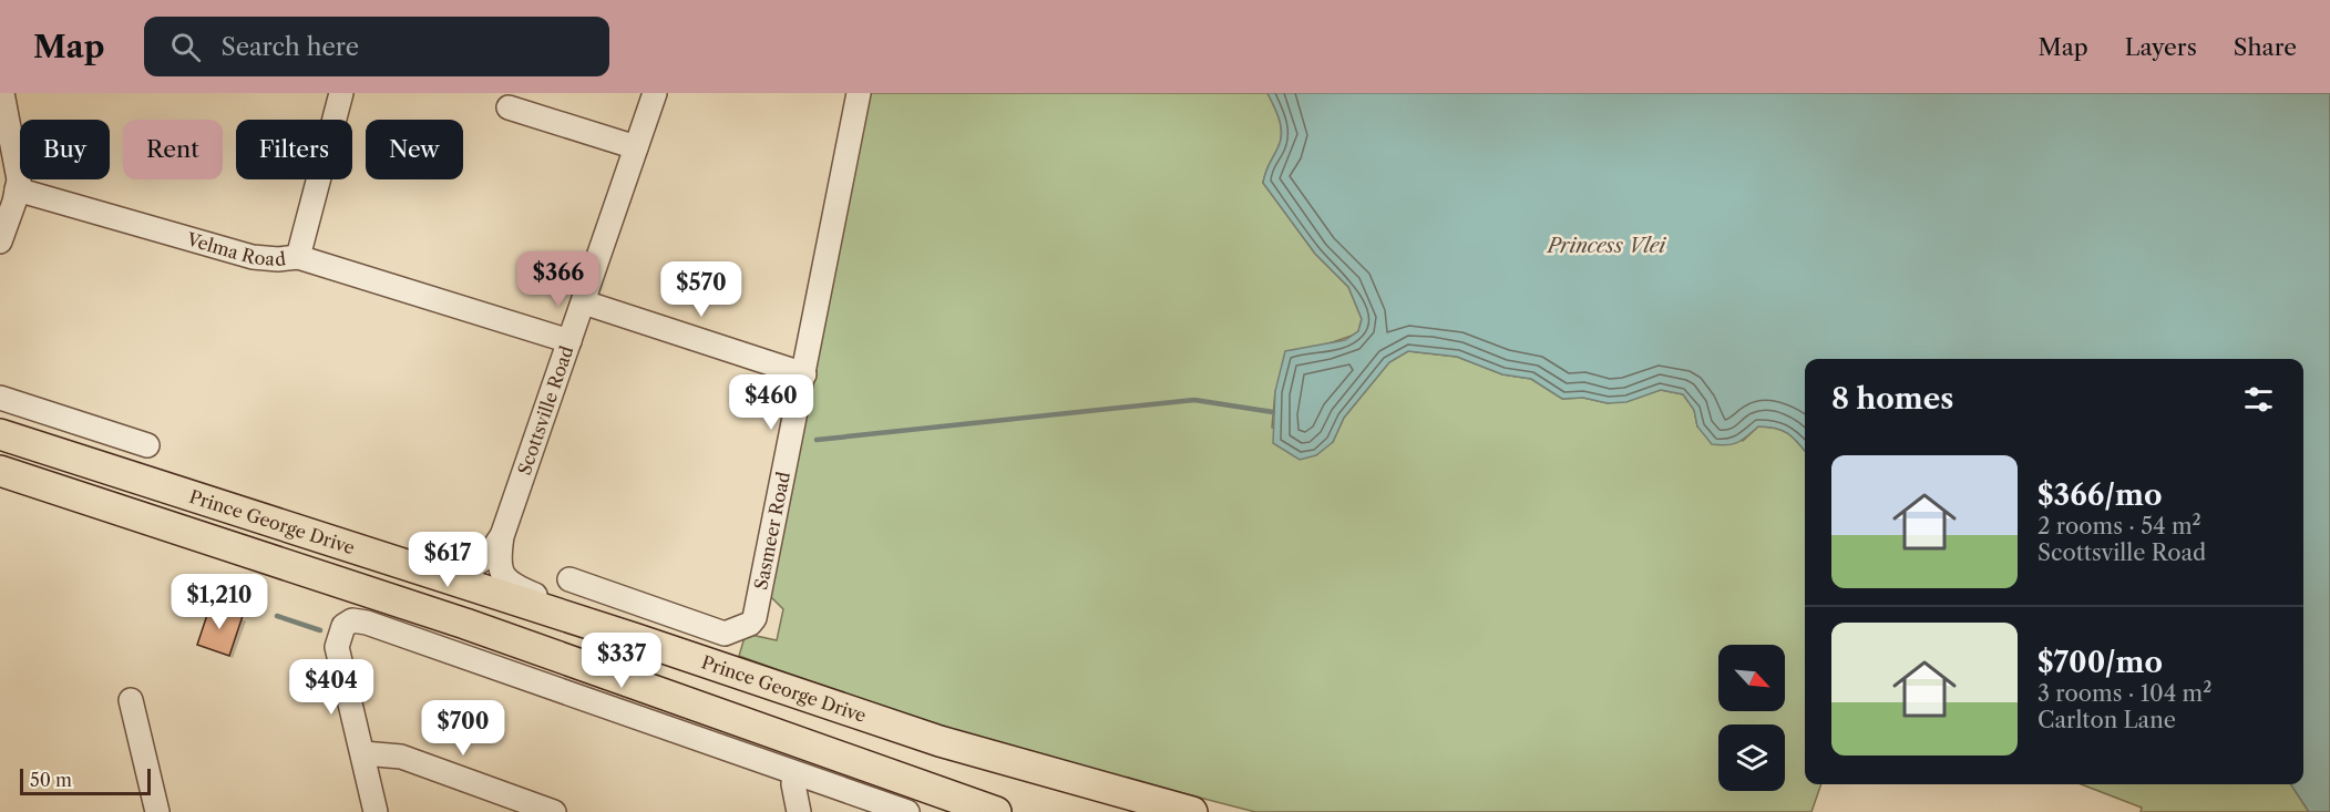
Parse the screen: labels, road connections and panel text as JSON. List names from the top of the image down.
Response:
{
  "streets": {
    "main road": ["Prince George Drive"],
    "street": ["Velma Road", "Scottsville Road", "Sasmeer Road"]
  },
  "crossings": [
    ["Velma Road", "Scottsville Road"],
    ["Scottsville Road", "Prince George Drive"]
  ],
  "water": ["Princess Vlei"],
  "scale_bar": "50 m",
  "north": "bottom right",
  "page": {
    "header": "Map",
    "search": "Search here",
    "nav": ["Map", "Layers", "Share"],
    "chip": [
      "Buy",
      "Rent",
      "Filters",
      "New"
    ],
    "price": [
      "$366",
      "$570",
      "$460",
      "$617",
      "$1,210",
      "$337",
      "$404",
      "$700"
    ],
    "heading": "8 homes",
    "list": [
      {
        "name": "$366/mo",
        "note": "2 rooms · 54 m² · Scottsville Road"
      },
      {
        "name": "$700/mo",
        "note": "3 rooms · 104 m² · Carlton Lane"
      }
    ],
    "scale": "50 m"
  }
}
